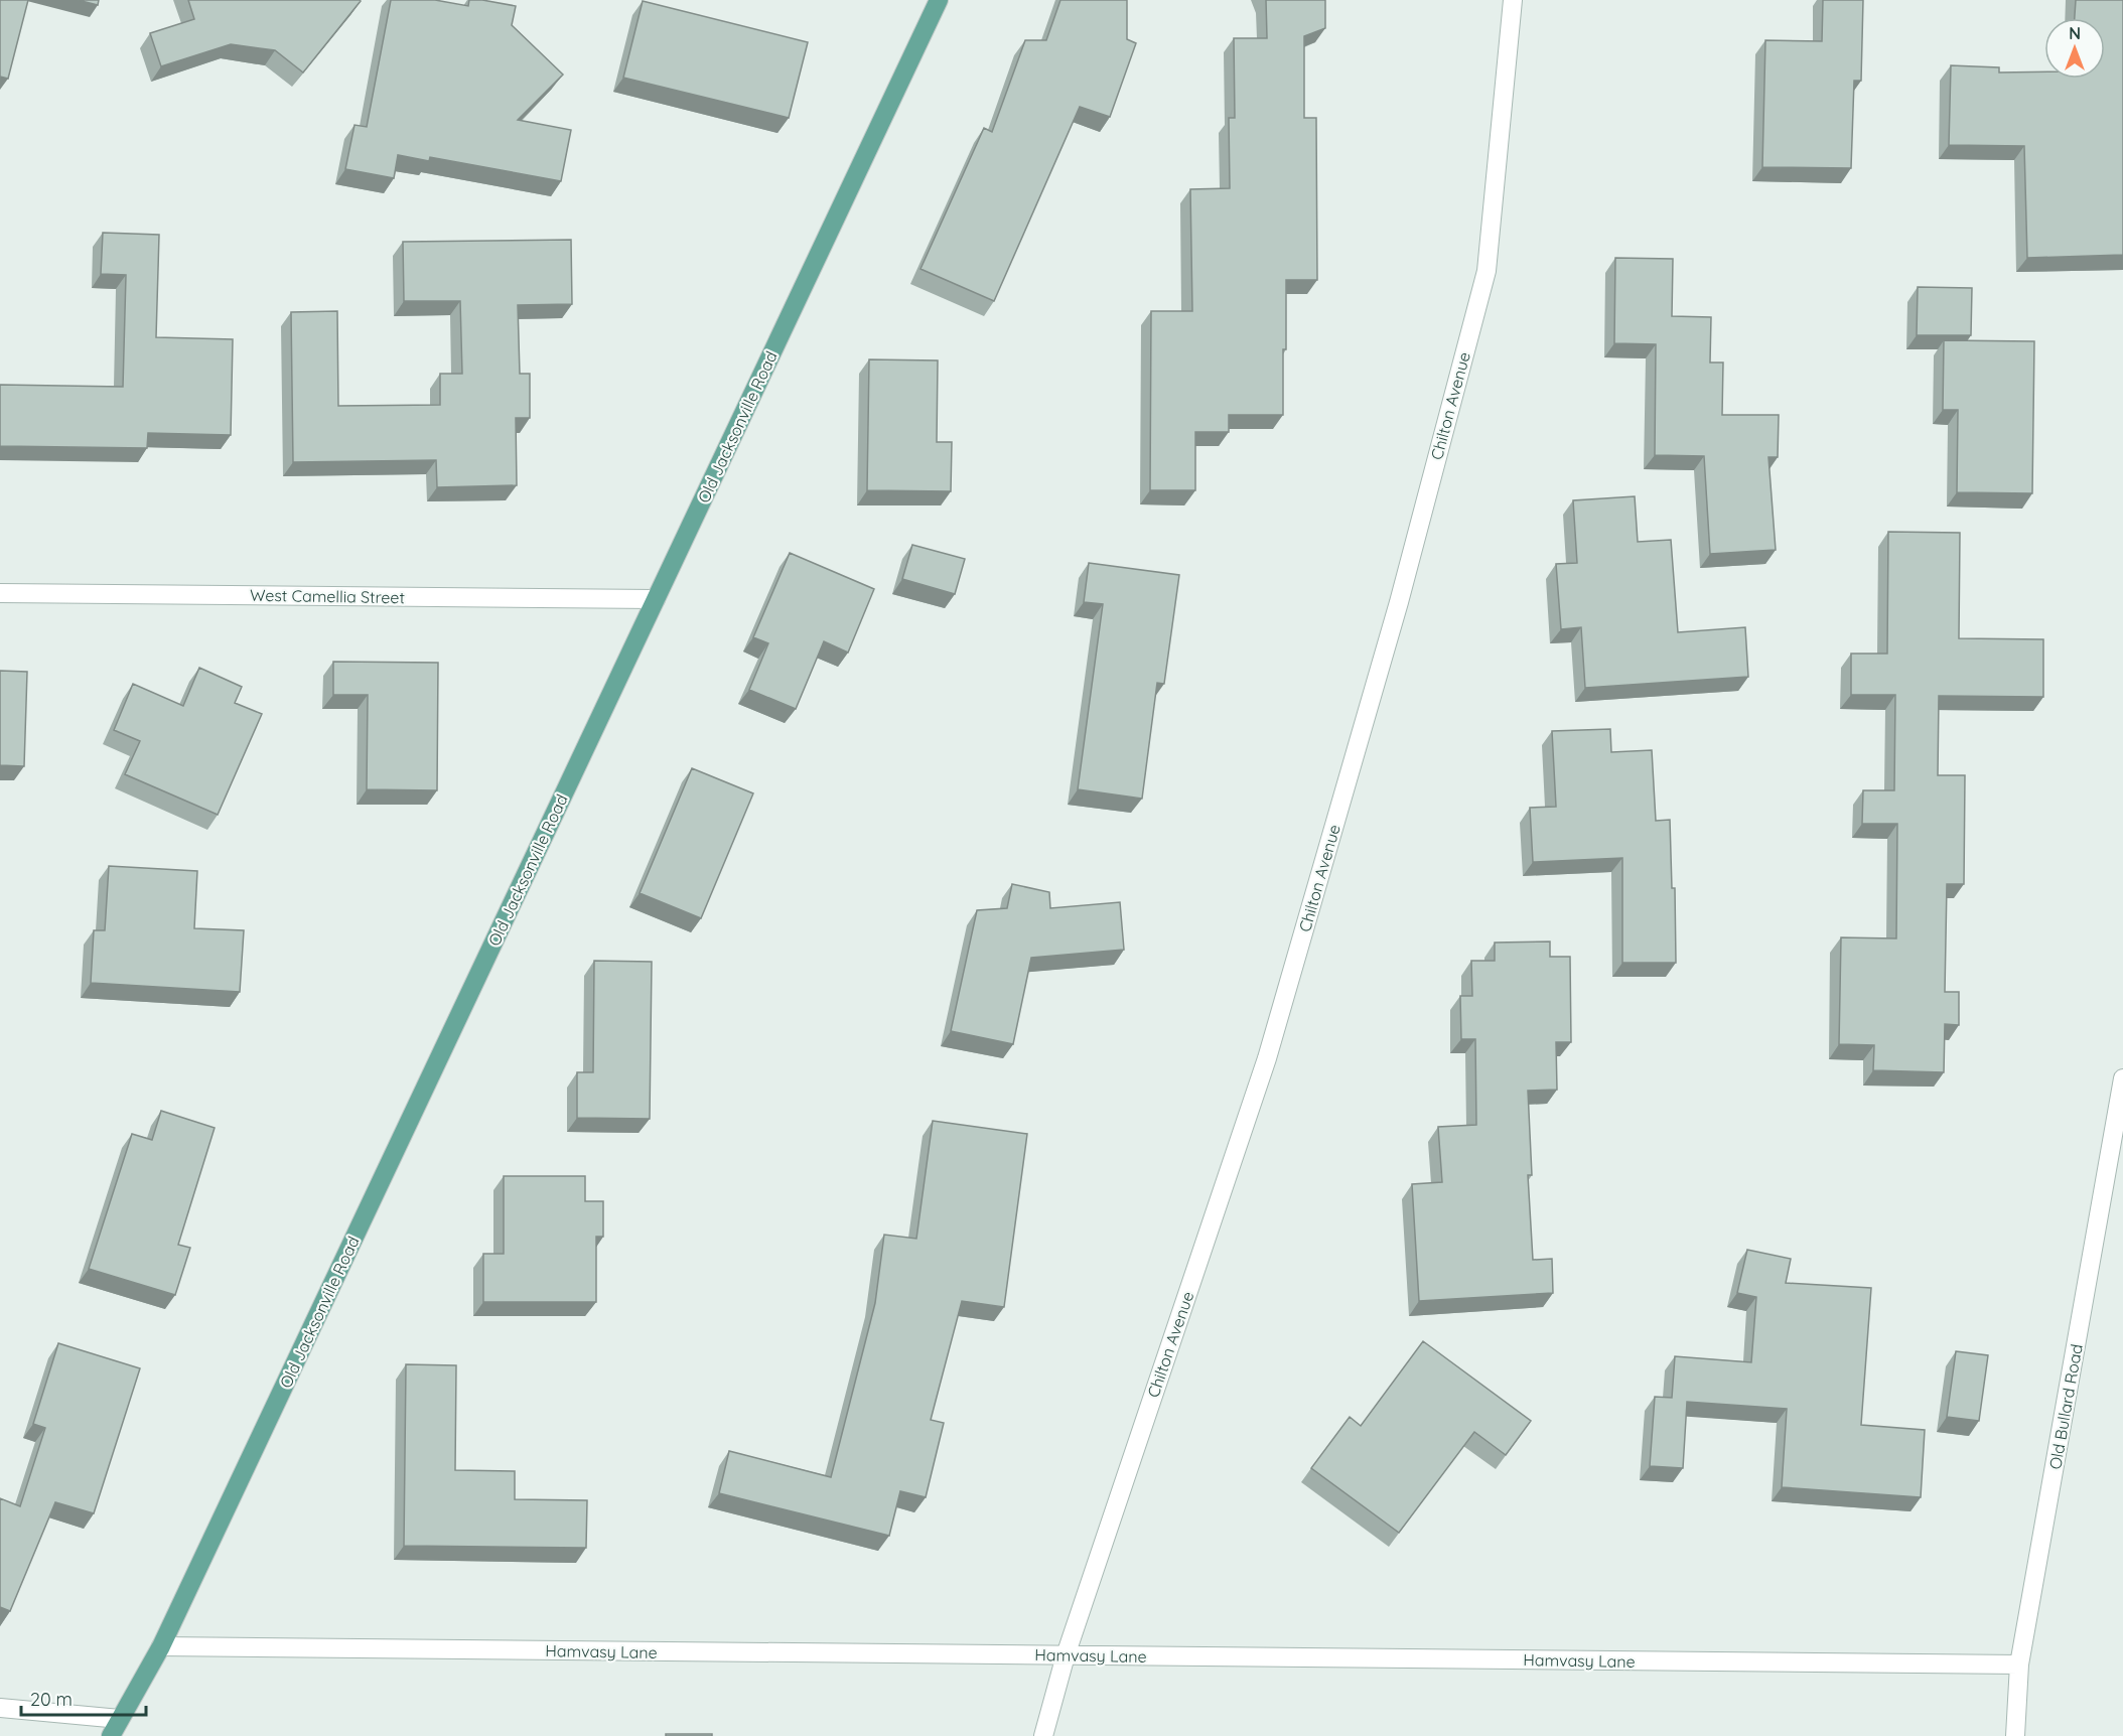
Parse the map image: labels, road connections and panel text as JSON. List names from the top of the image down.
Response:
{
  "streets": {
    "main road": ["Old Jacksonville Road"],
    "street": [
      "Chilton Avenue",
      "West Camellia Street",
      "Old Bullard Road",
      "Hamvasy Lane"
    ]
  },
  "crossings": [
    ["Chilton Avenue", "Hamvasy Lane"],
    ["Old Jacksonville Road", "West Camellia Street"],
    ["Old Jacksonville Road", "Hamvasy Lane"],
    ["Old Bullard Road", "Hamvasy Lane"]
  ],
  "scale_bar": "20 m",
  "north": "top"
}
